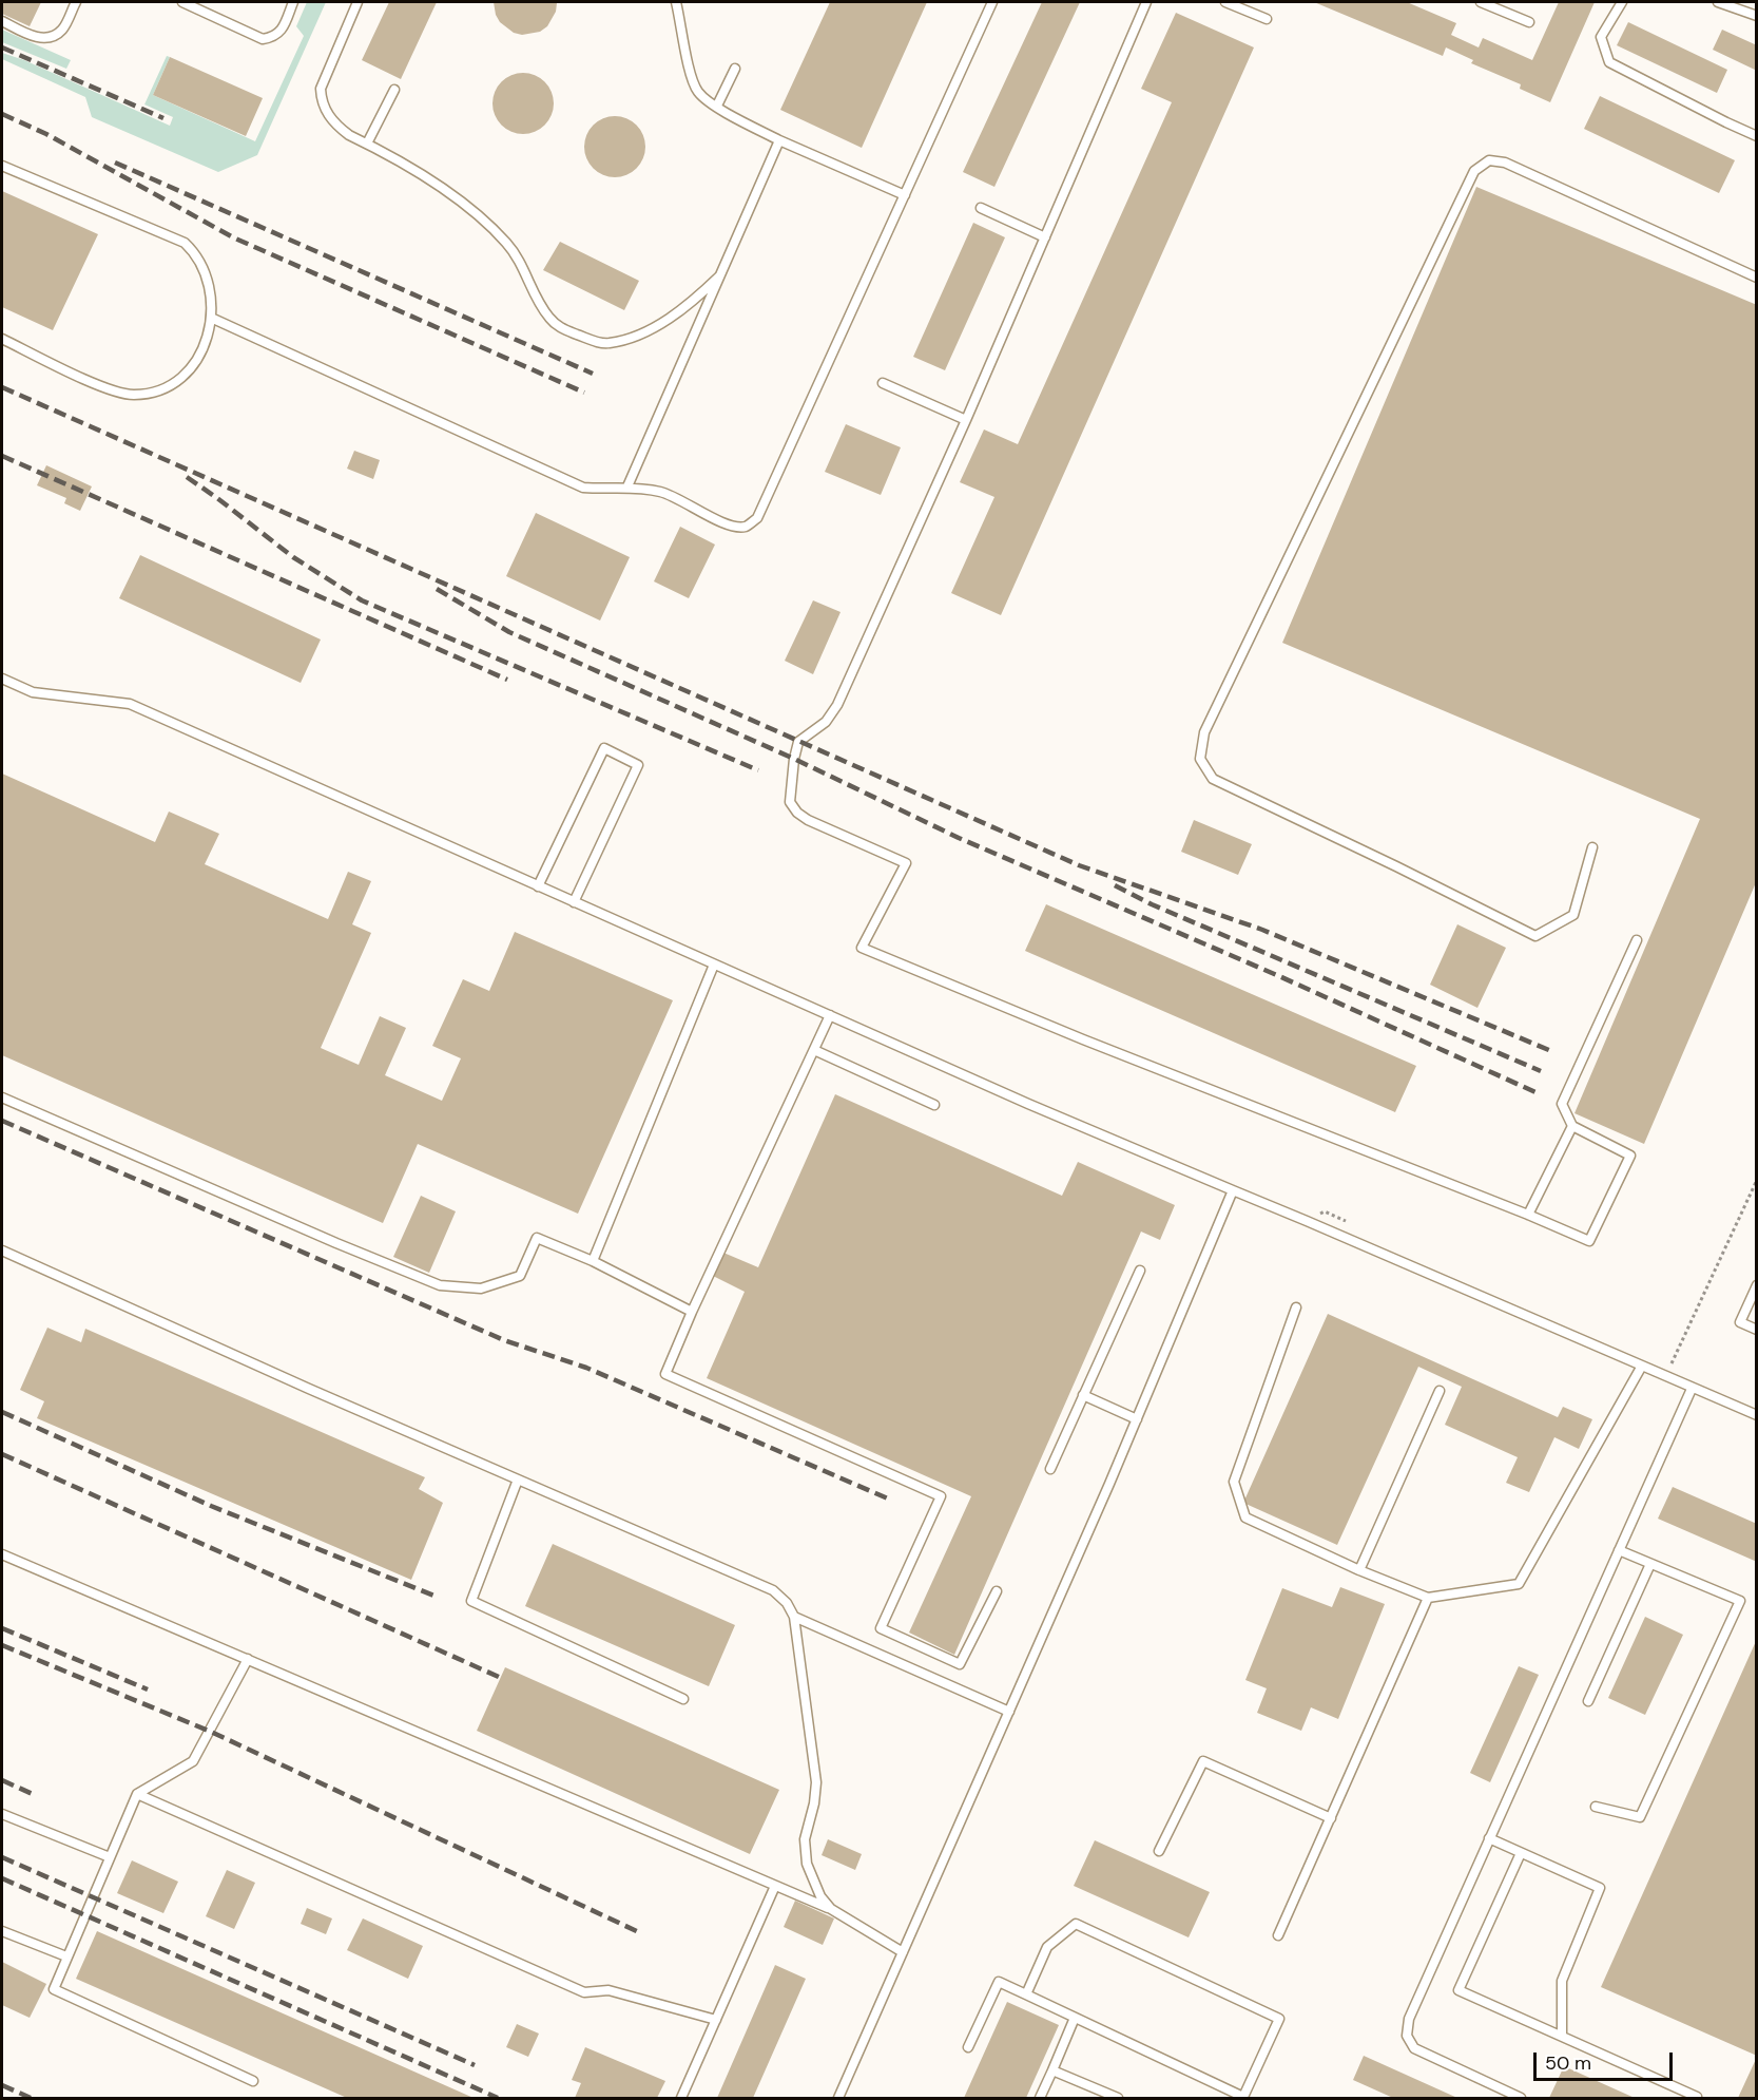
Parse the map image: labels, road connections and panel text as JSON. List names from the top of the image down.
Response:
{
  "scale_bar": "50 m"
}
